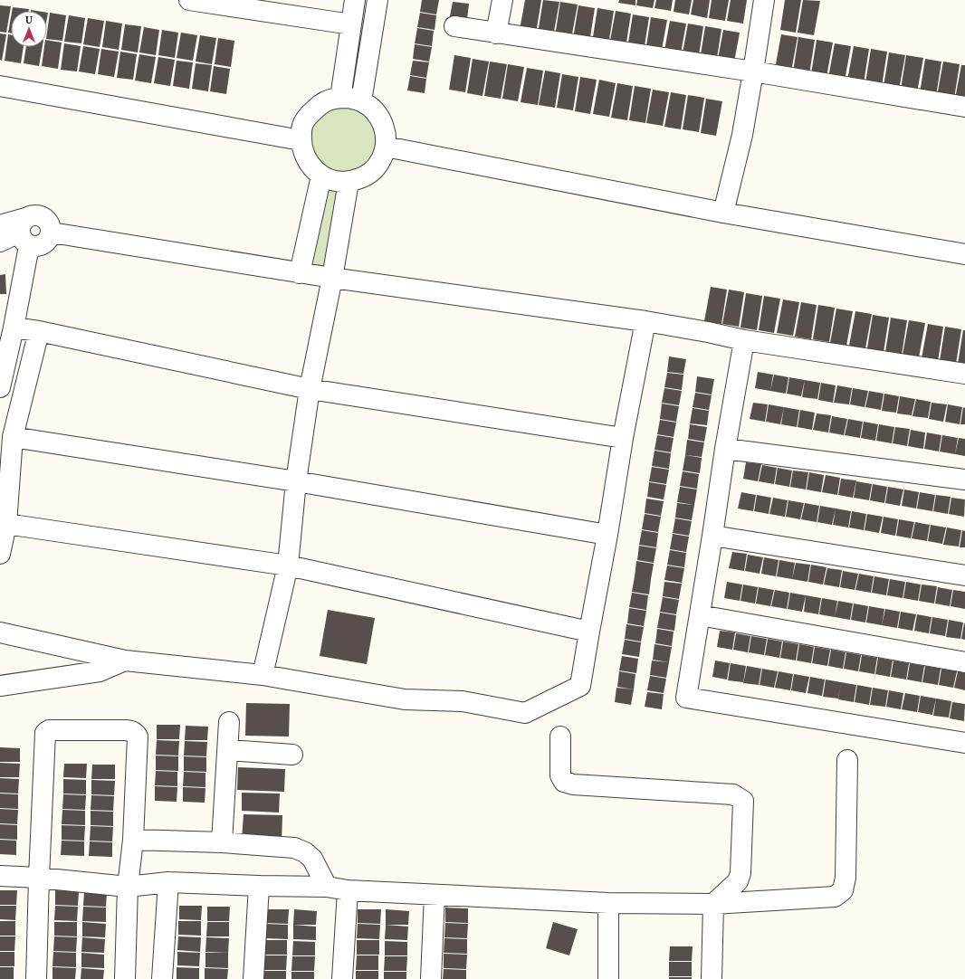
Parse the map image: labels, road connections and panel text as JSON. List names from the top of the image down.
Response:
{
  "north": "top"
}
